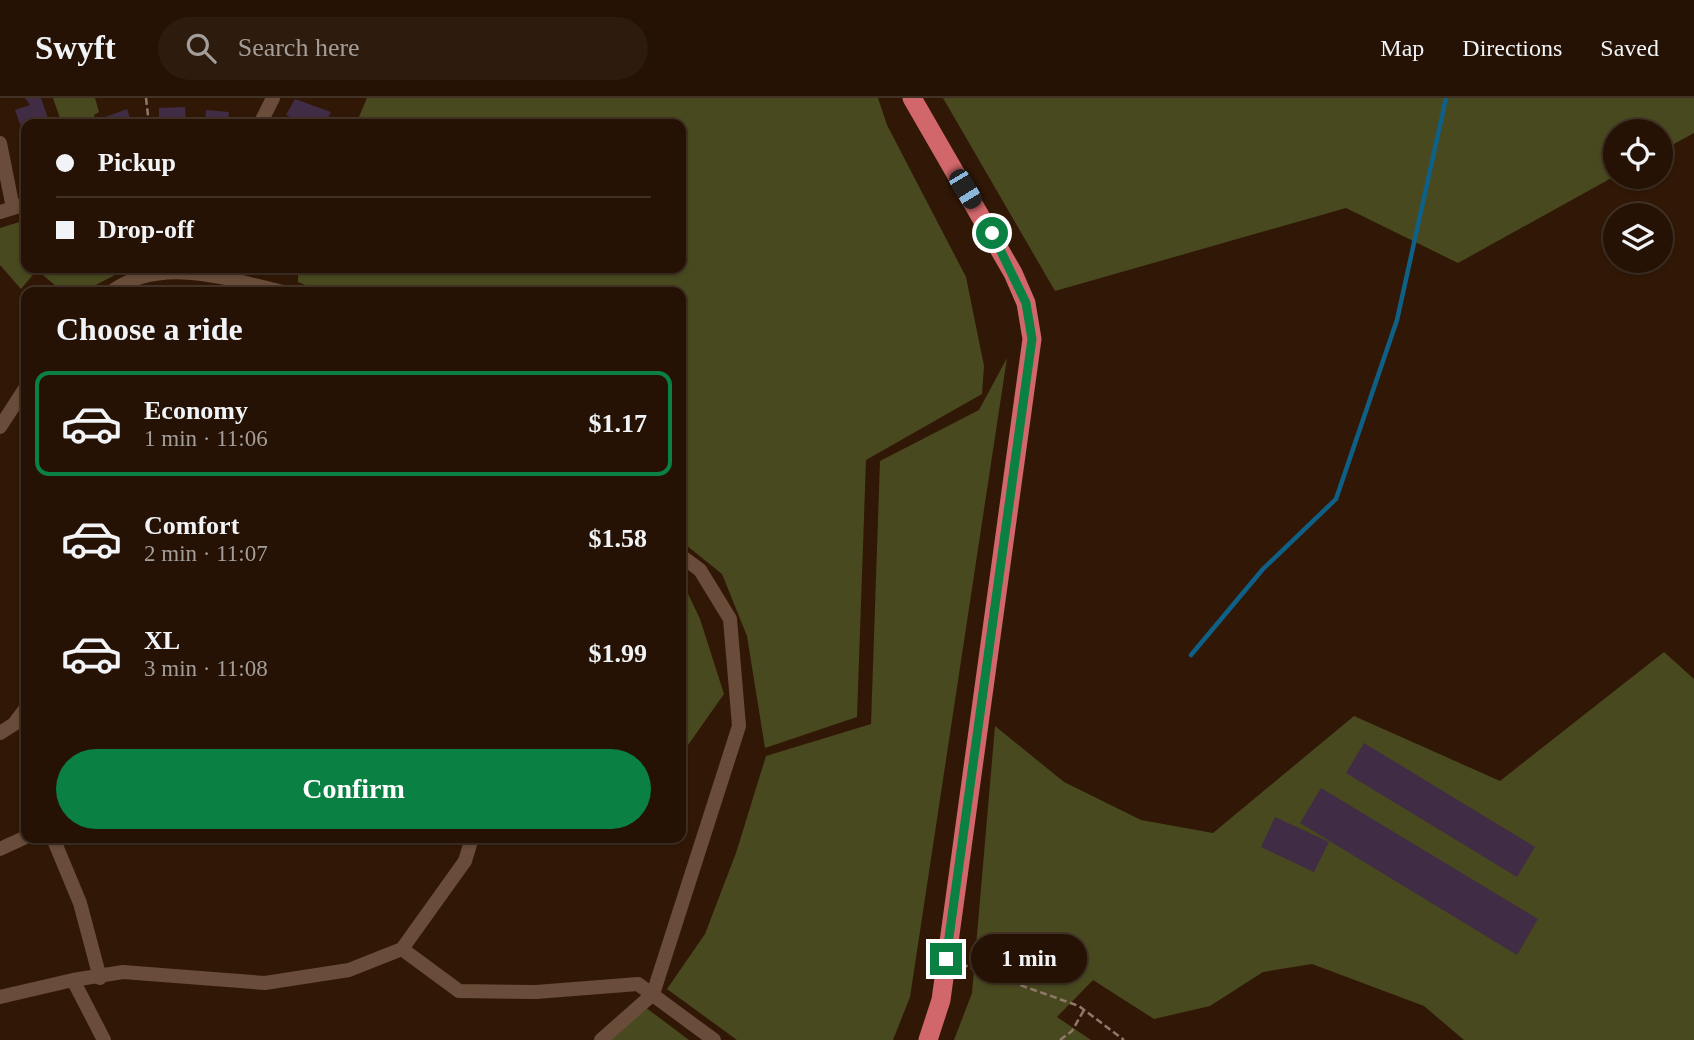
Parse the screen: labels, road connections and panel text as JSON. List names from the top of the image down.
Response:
{
  "page": {
    "header": "Swyft",
    "search": "Search here",
    "nav": ["Map", "Directions", "Saved"],
    "banner": ["Pickup", "Drop-off"],
    "heading": "Choose a ride",
    "list": [
      {
        "name": "Economy",
        "note": "1 min · 11:06",
        "value": "$1.17"
      },
      {
        "name": "Comfort",
        "note": "2 min · 11:07",
        "value": "$1.58"
      },
      {
        "name": "XL",
        "note": "3 min · 11:08",
        "value": "$1.99"
      }
    ],
    "buttons": "Confirm",
    "bubble": "1 min"
  }
}
